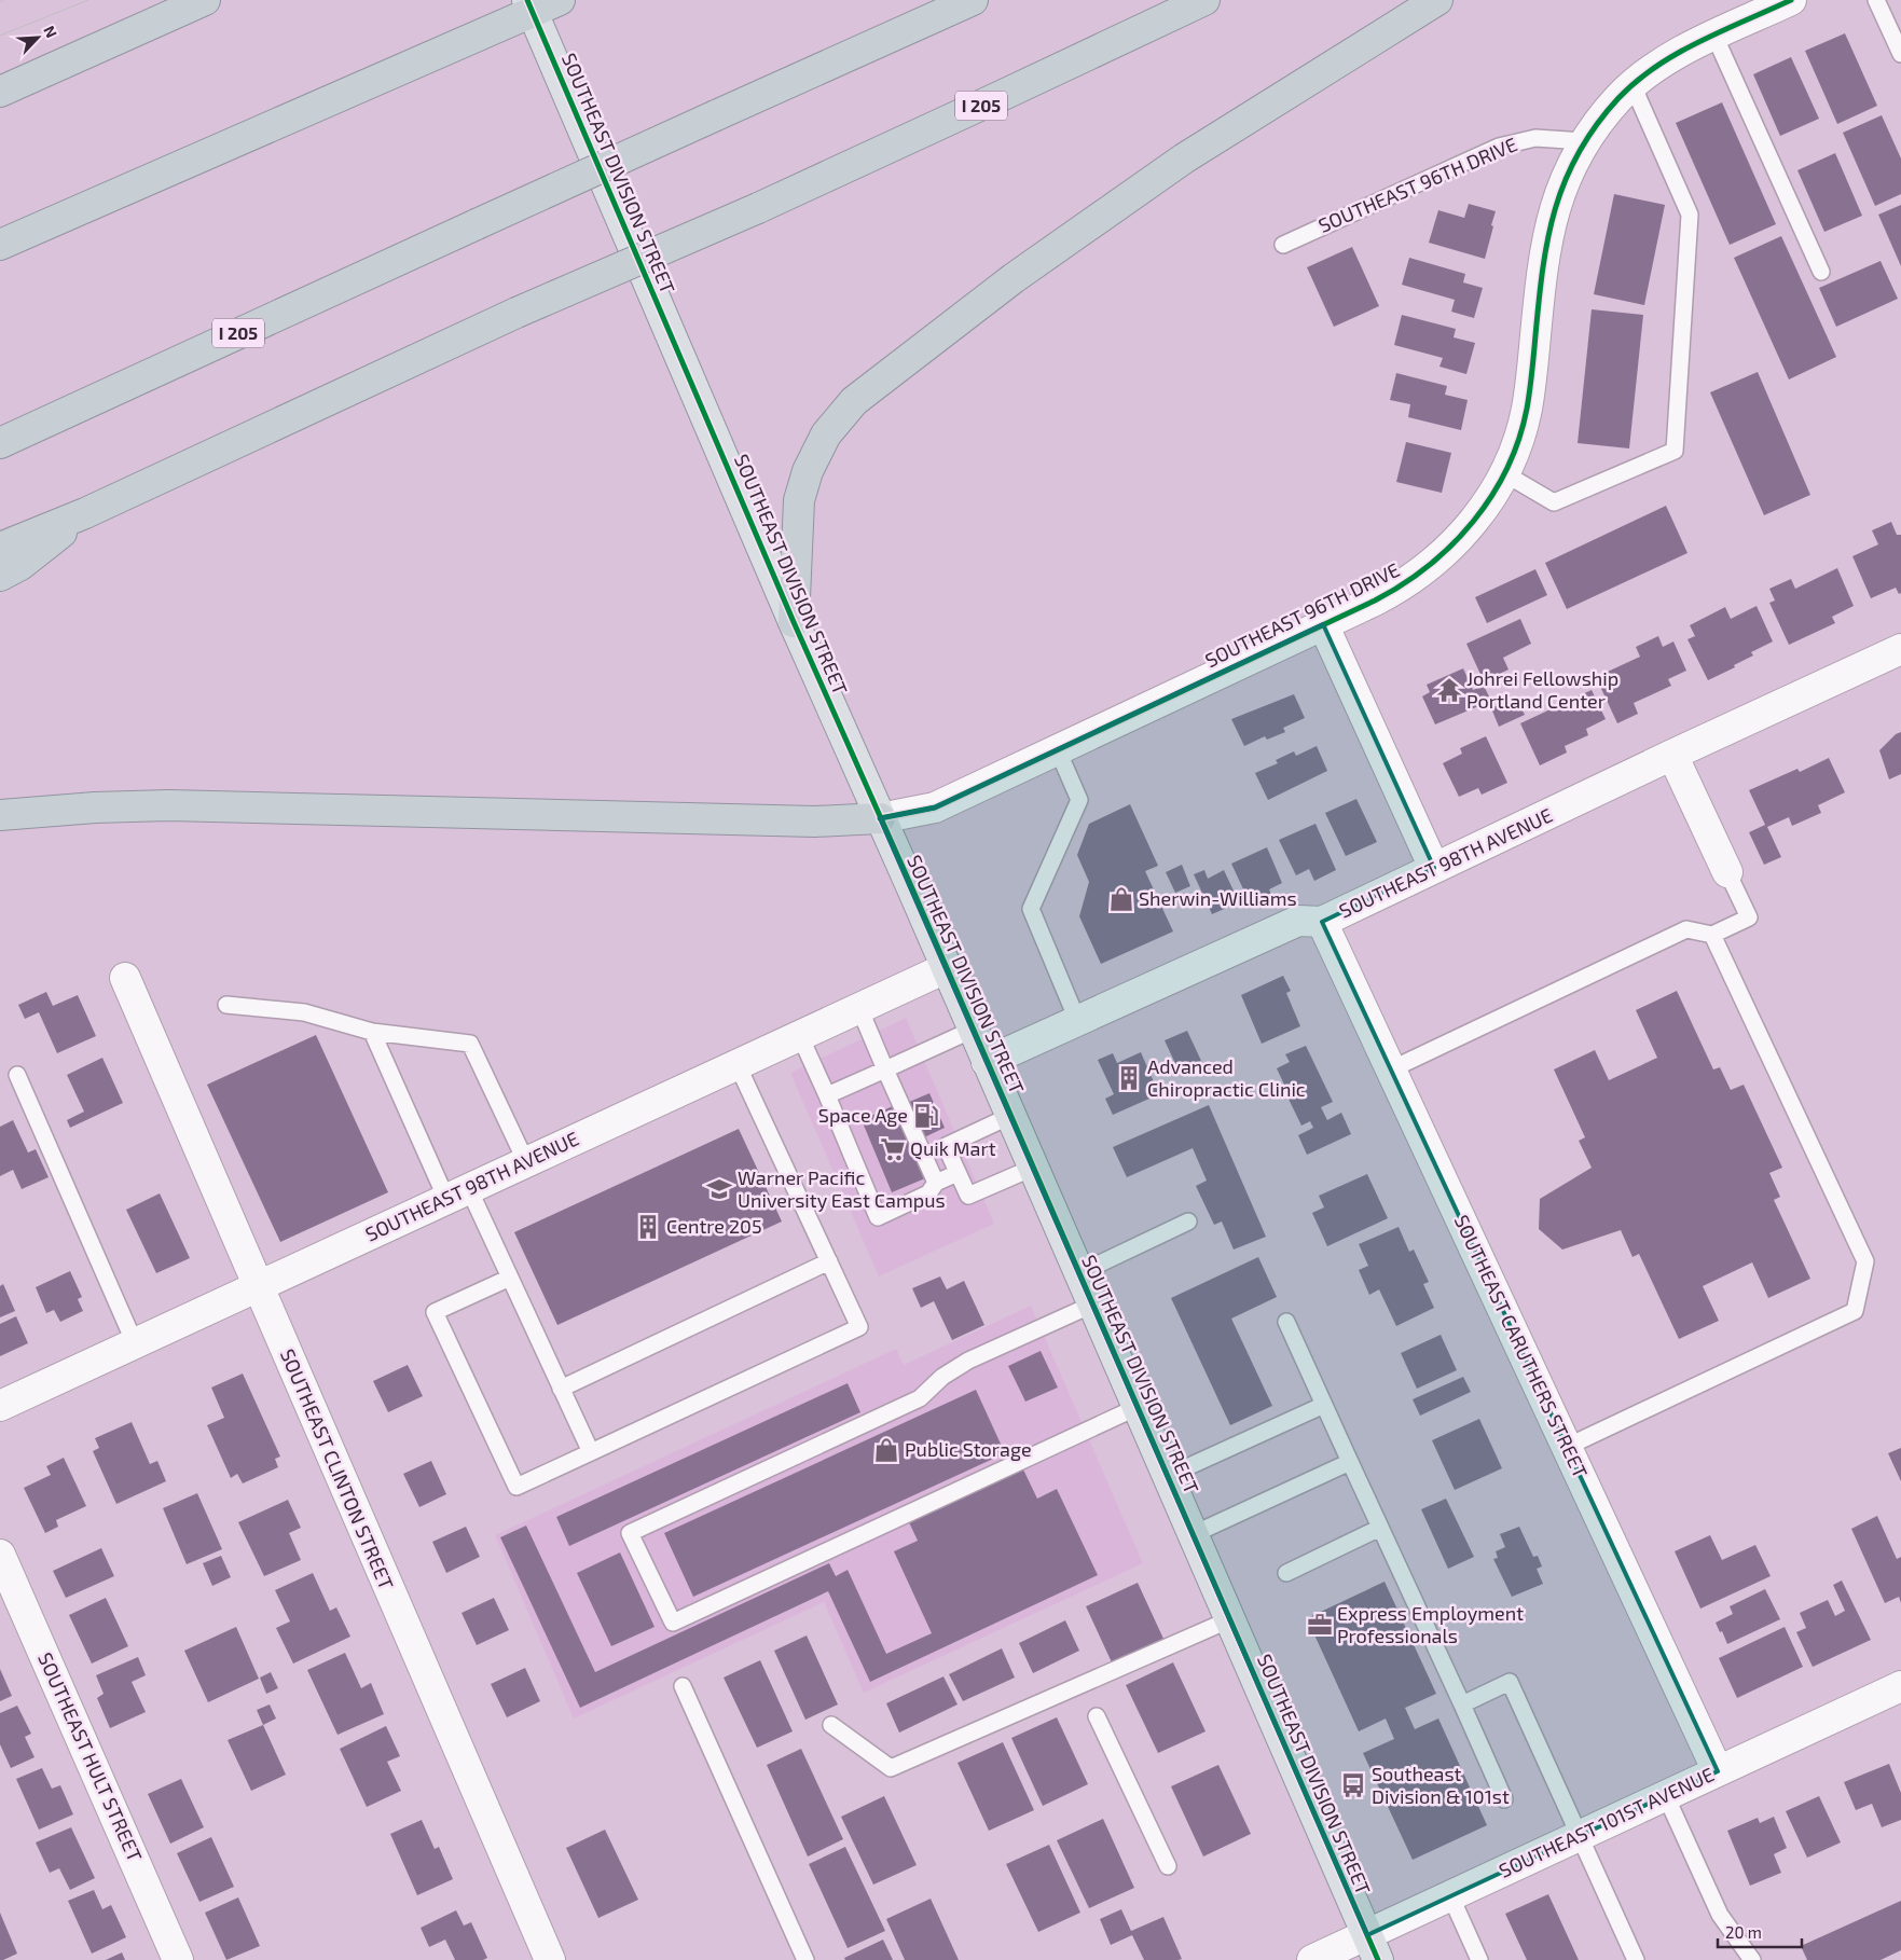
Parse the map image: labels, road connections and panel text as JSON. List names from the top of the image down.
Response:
{
  "streets": {
    "highway": ["I 205"],
    "main road": ["SOUTHEAST DIVISION STREET"],
    "street": [
      "SOUTHEAST 96TH DRIVE",
      "SOUTHEAST 98TH AVENUE",
      "SOUTHEAST CARUTHERS STREET",
      "SOUTHEAST CLINTON STREET",
      "SOUTHEAST HULT STREET",
      "SOUTHEAST 101ST AVENUE"
    ]
  },
  "crossings": [
    ["SOUTHEAST DIVISION STREET", "SOUTHEAST 96TH DRIVE"],
    ["SOUTHEAST DIVISION STREET", "SOUTHEAST 98TH AVENUE"],
    ["SOUTHEAST DIVISION STREET", "SOUTHEAST 101ST AVENUE"],
    ["SOUTHEAST 98TH AVENUE", "SOUTHEAST CARUTHERS STREET"],
    ["SOUTHEAST 98TH AVENUE", "SOUTHEAST CLINTON STREET"],
    ["SOUTHEAST CARUTHERS STREET", "SOUTHEAST 101ST AVENUE"]
  ],
  "places": {
    "temple": ["Johrei Fellowship Portland Center"],
    "shop": ["Sherwin-Williams", "Public Storage"],
    "building": ["Advanced Chiropractic Clinic", "Centre 205"],
    "fuel station": ["Space Age"],
    "supermarket": ["Quik Mart"],
    "school or university": ["Warner Pacific University East Campus"],
    "office": ["Express Employment Professionals"],
    "bus stop": ["Southeast Division & 101st"]
  },
  "scale_bar": "20 m",
  "north": "top right"
}
